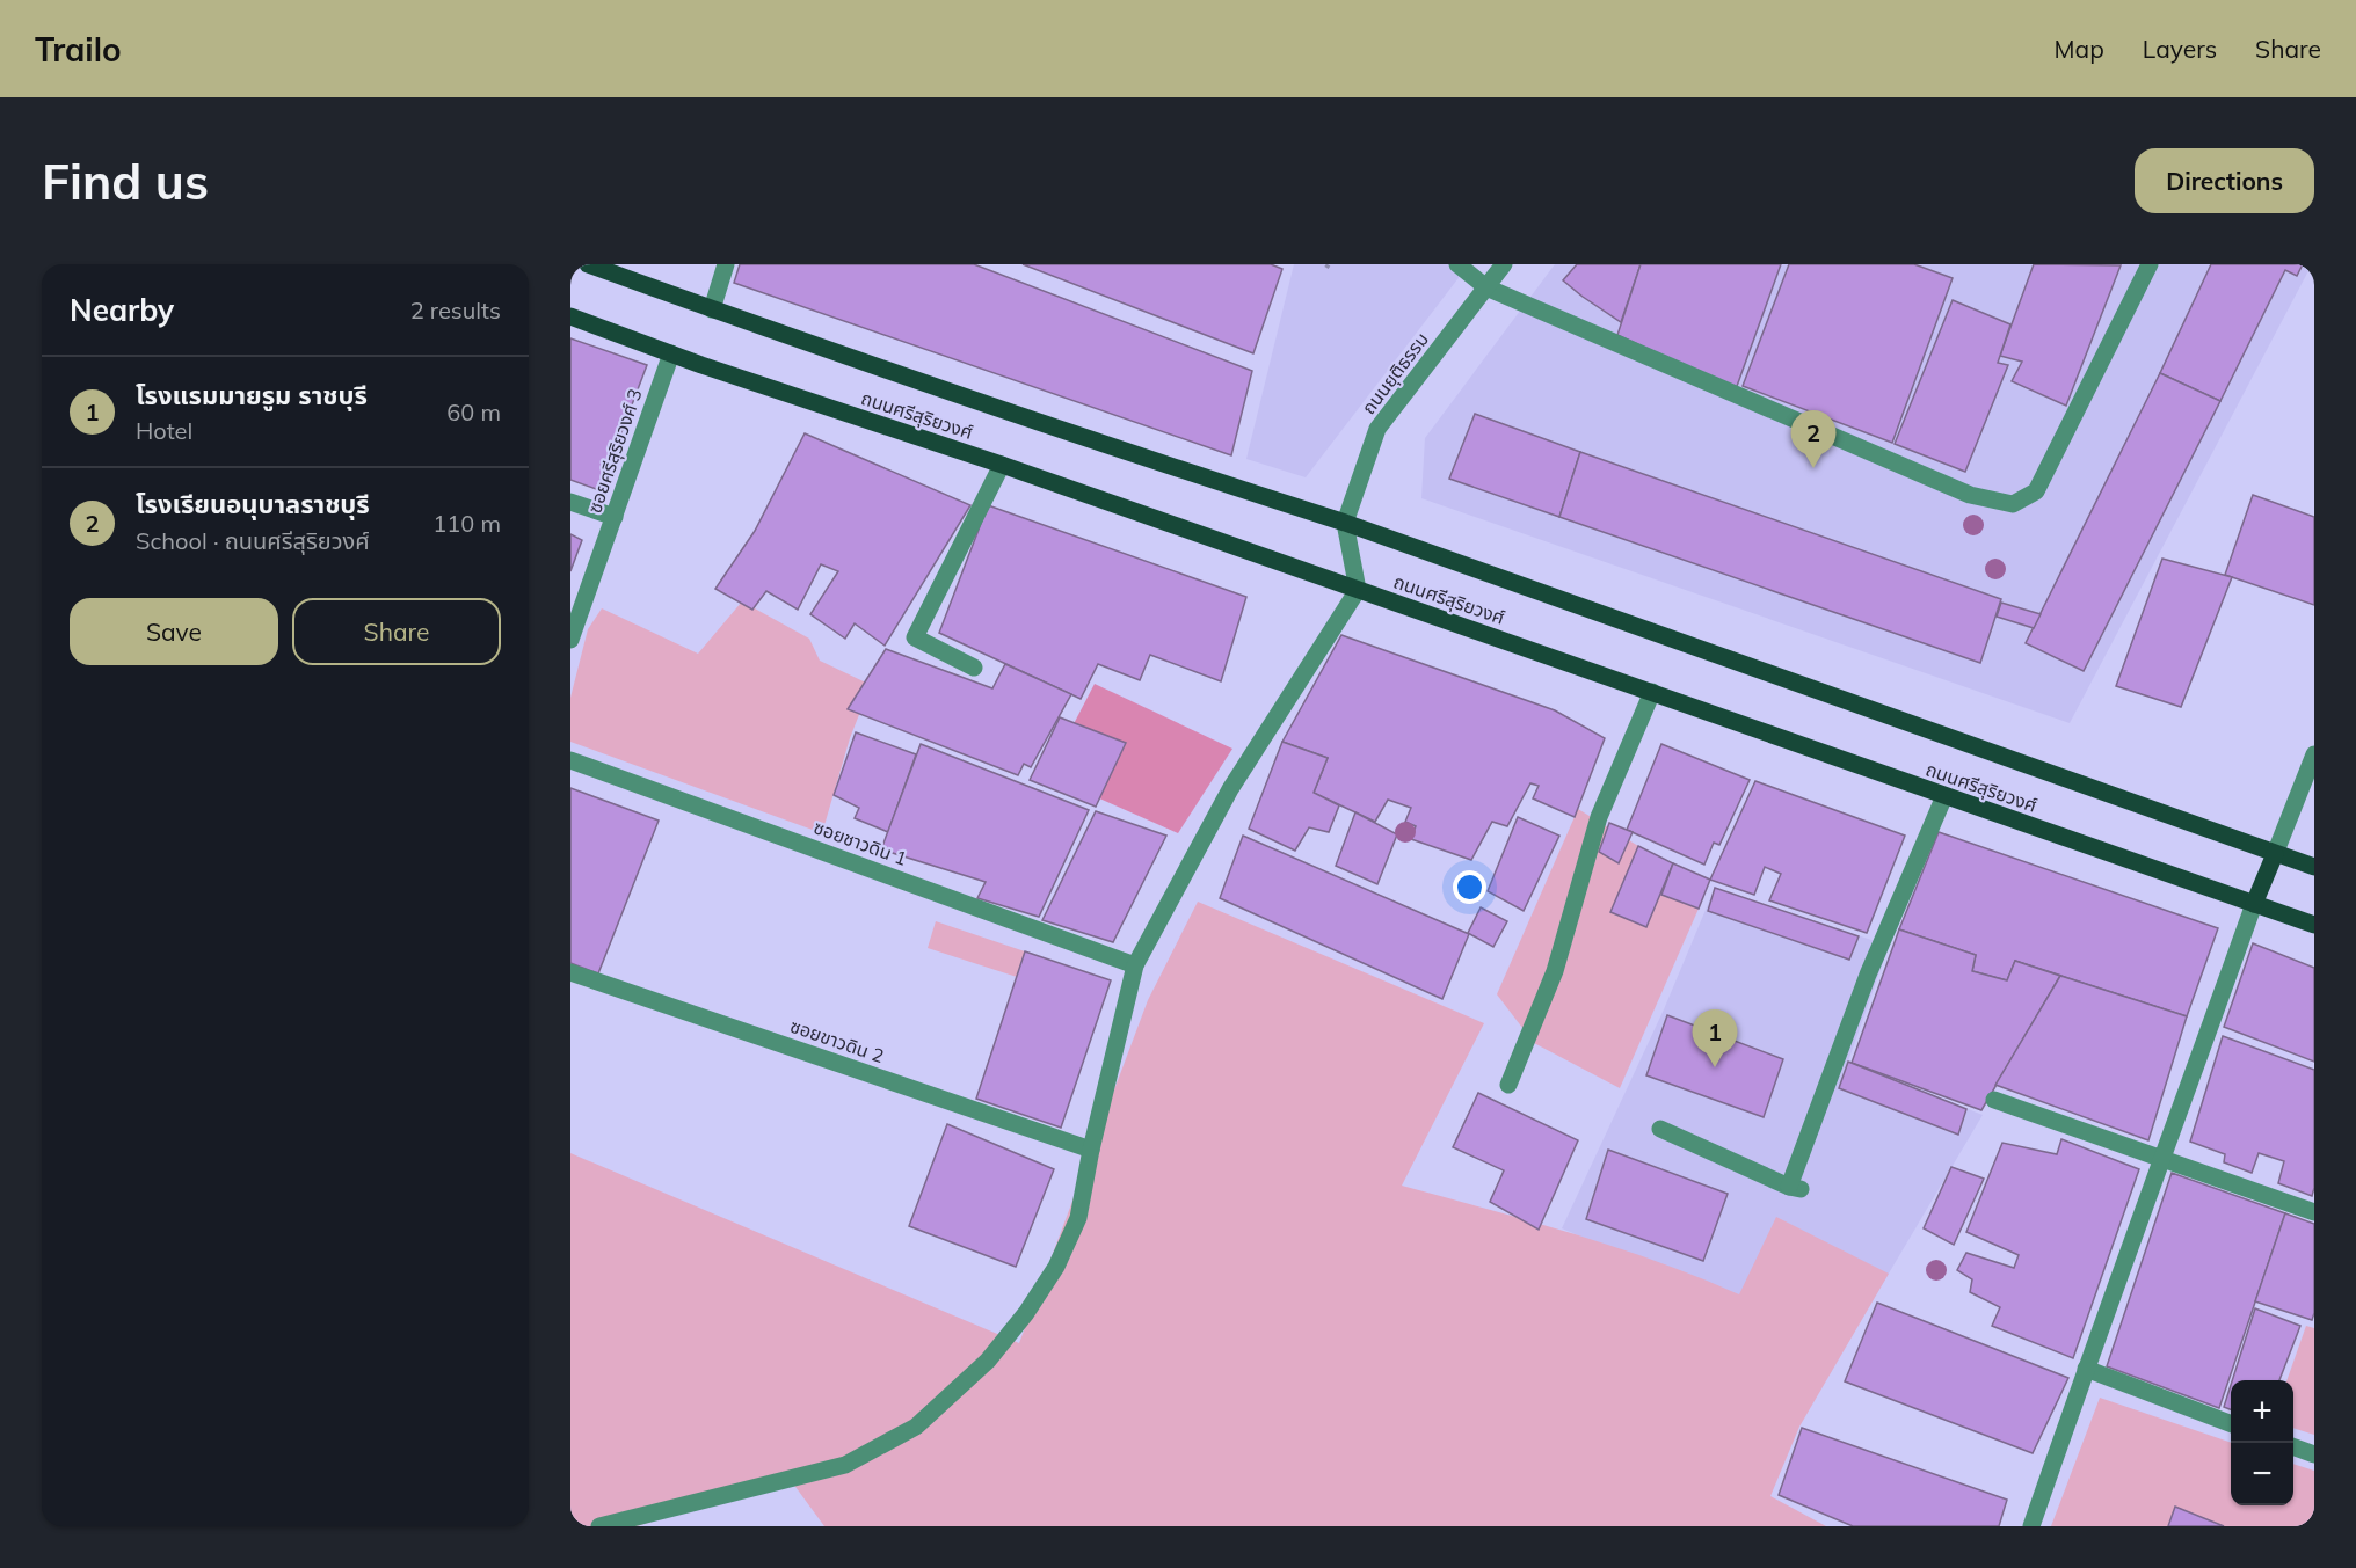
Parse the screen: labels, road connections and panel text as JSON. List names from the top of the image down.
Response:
{
  "streets": {
    "main road": ["ถนนศรีสุริยวงศ์"],
    "street": [
      "ถนนยุติธรรม",
      "ซอยศรีสุริยวงศ์ 3",
      "ซอยชาวดิน 1",
      "ซอยขาวดิน 2"
    ]
  },
  "crossings": [
    ["ถนนยุติธรรม", "ถนนศรีสุริยวงศ์"],
    ["ถนนศรีสุริยวงศ์", "ซอยศรีสุริยวงศ์ 3"]
  ],
  "page": {
    "header": "Trailo",
    "nav": ["Map", "Layers", "Share"],
    "buttons": [
      "Directions",
      ["Save", "Share"]
    ],
    "title": "Find us",
    "heading": ["Nearby", "2 results"],
    "list": [
      {
        "mark": "1",
        "name": "โรงแรมมายรูม ราชบุรี",
        "note": "Hotel",
        "value": "60 m"
      },
      {
        "mark": "2",
        "name": "โรงเรียนอนุบาลราชบุรี",
        "note": "School · ถนนศรีสุริยวงศ์",
        "value": "110 m"
      }
    ],
    "pins": ["2", "1"],
    "map_buttons": ["+", "−"]
  }
}
